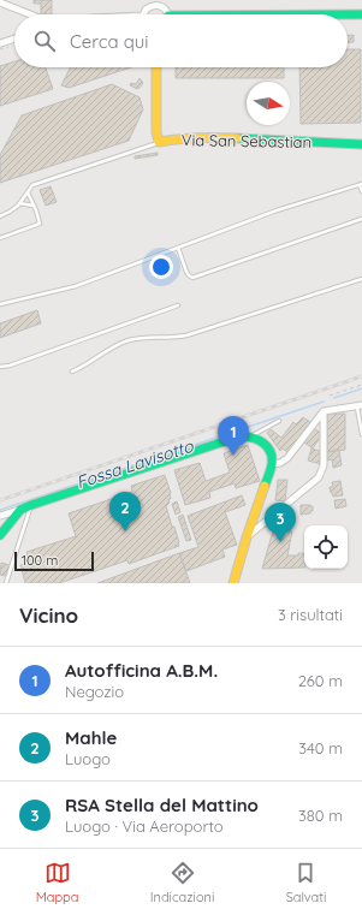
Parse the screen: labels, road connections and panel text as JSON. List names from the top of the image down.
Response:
{
  "streets": {
    "street": ["Via San Sebastian"]
  },
  "water": ["Fossa Lavisotto"],
  "scale_bar": "100 m",
  "north": "right",
  "page": {
    "search": "Cerca qui",
    "pins": ["1", "2", "3"],
    "scale": "100 m",
    "heading": ["Vicino", "3 risultati"],
    "list": [
      {
        "mark": "1",
        "name": "Autofficina A.B.M.",
        "note": "Negozio",
        "value": "260 m"
      },
      {
        "mark": "2",
        "name": "Mahle",
        "note": "Luogo",
        "value": "340 m"
      },
      {
        "mark": "3",
        "name": "RSA Stella del Mattino",
        "note": "Luogo · Via Aeroporto",
        "value": "380 m"
      }
    ],
    "nav": ["Mappa", "Indicazioni", "Salvati"]
  }
}
